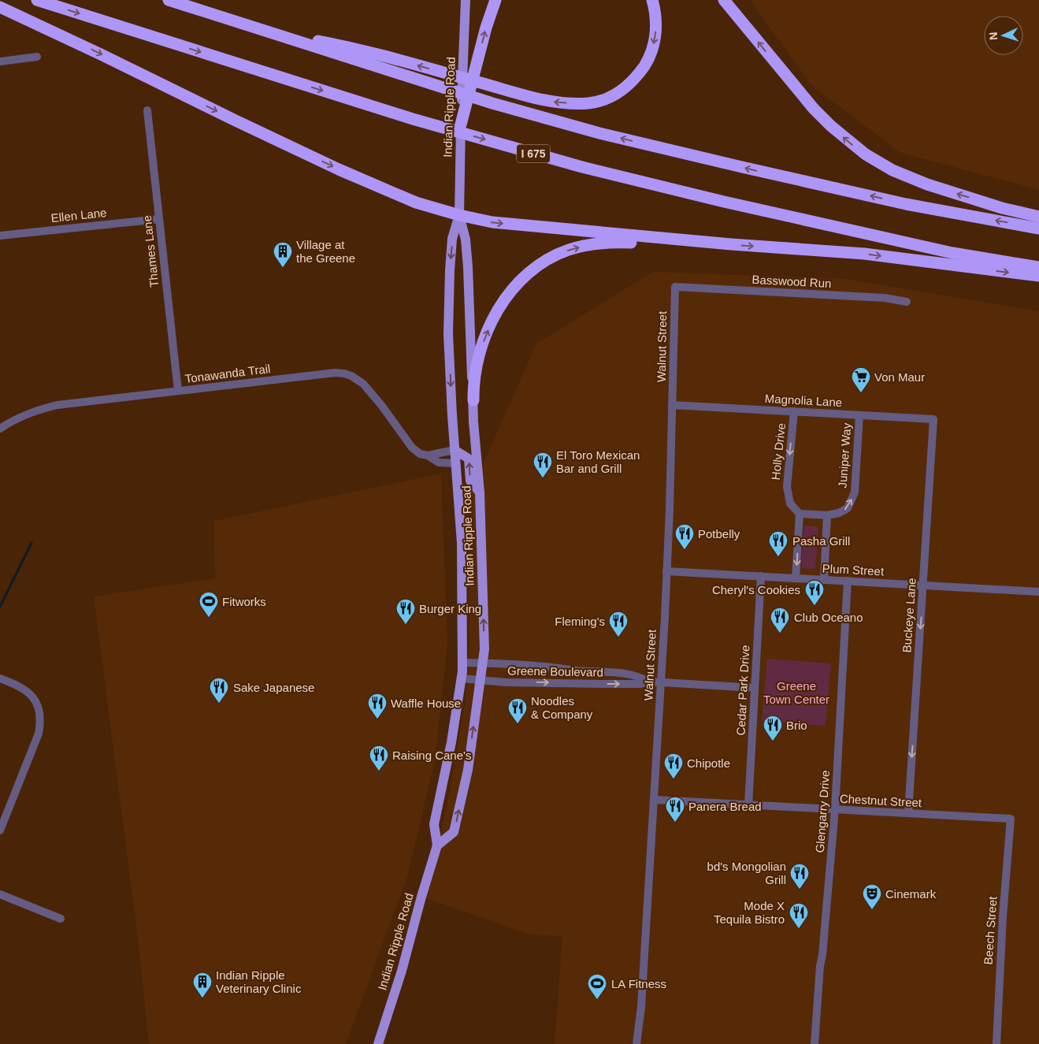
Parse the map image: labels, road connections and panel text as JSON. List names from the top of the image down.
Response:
{
  "streets": {
    "highway": ["I 675"],
    "main road": ["Indian Ripple Road"],
    "street": [
      "Ellen Lane",
      "Thames Lane",
      "Basswood Run",
      "Walnut Street",
      "Tonawanda Trail",
      "Magnolia Lane",
      "Holly Drive",
      "Juniper Way",
      "Plum Street",
      "Buckeye Lane",
      "Greene Boulevard",
      "Cedar Park Drive",
      "Chestnut Street",
      "Glengarry Drive",
      "Beech Street"
    ]
  },
  "crossings": [
    ["Indian Ripple Road", "Tonawanda Trail"],
    ["Indian Ripple Road", "Greene Boulevard"],
    ["Ellen Lane", "Thames Lane"],
    ["Thames Lane", "Tonawanda Trail"],
    ["Basswood Run", "Walnut Street"],
    ["Walnut Street", "Magnolia Lane"],
    ["Walnut Street", "Plum Street"],
    ["Walnut Street", "Greene Boulevard"],
    ["Walnut Street", "Chestnut Street"],
    ["Magnolia Lane", "Holly Drive"],
    ["Magnolia Lane", "Juniper Way"],
    ["Magnolia Lane", "Buckeye Lane"],
    ["Holly Drive", "Juniper Way"],
    ["Plum Street", "Buckeye Lane"],
    ["Plum Street", "Cedar Park Drive"],
    ["Plum Street", "Glengarry Drive"],
    ["Buckeye Lane", "Chestnut Street"],
    ["Greene Boulevard", "Cedar Park Drive"],
    ["Cedar Park Drive", "Chestnut Street"],
    ["Chestnut Street", "Glengarry Drive"],
    ["Chestnut Street", "Beech Street"]
  ],
  "one_way": ["Holly Drive", "Juniper Way", "Buckeye Lane"],
  "parks": ["Greene Town Center"],
  "places": {
    "building": ["Village at the Greene", "Indian Ripple Veterinary Clinic"],
    "supermarket": ["Von Maur"],
    "restaurant": [
      "El Toro Mexican Bar and Grill",
      "Potbelly",
      "Pasha Grill",
      "Cheryl's Cookies",
      "Burger King",
      "Club Oceano",
      "Fleming's",
      "Sake Japanese",
      "Waffle House",
      "Noodles & Company",
      "Brio",
      "Raising Cane's",
      "Chipotle",
      "Panera Bread",
      "bd's Mongolian Grill",
      "Mode X Tequila Bistro"
    ],
    "sports": ["Fitworks", "LA Fitness"],
    "theatre": ["Cinemark"]
  },
  "north": "left"
}
